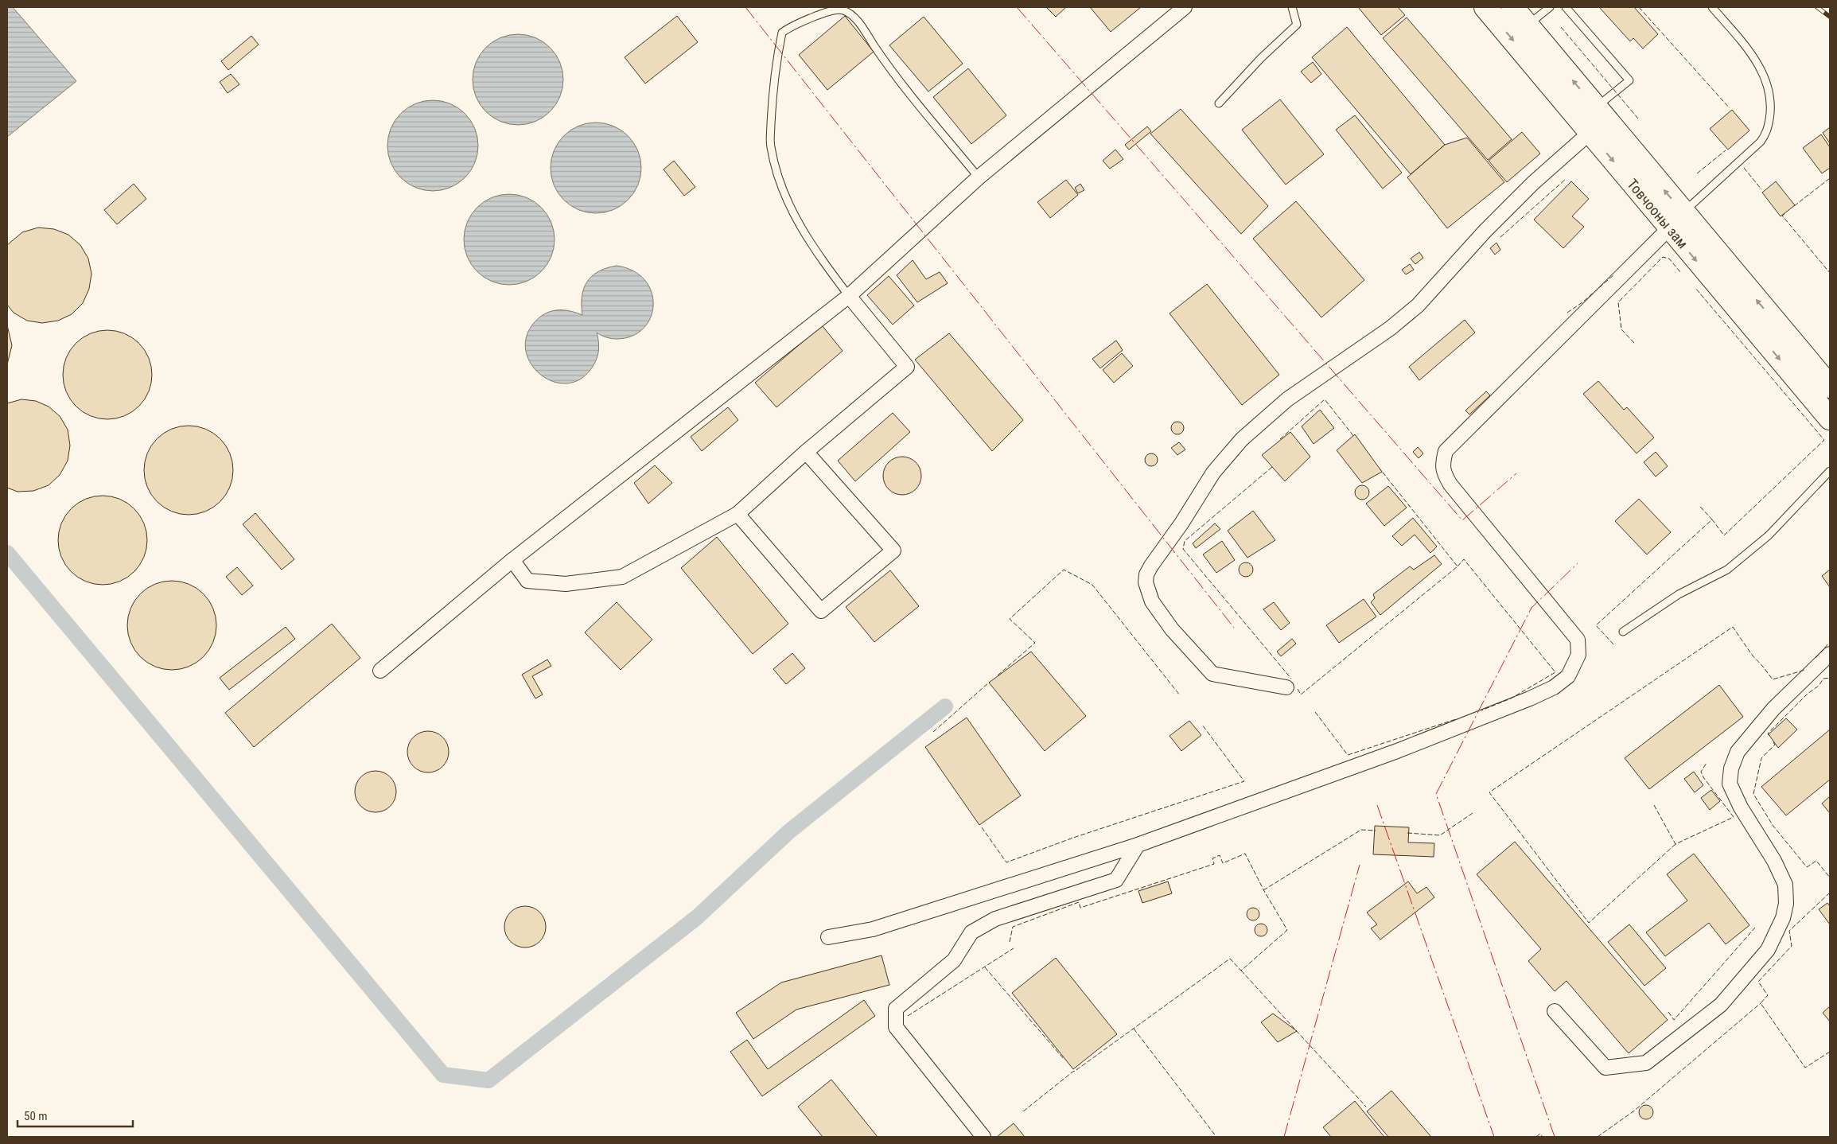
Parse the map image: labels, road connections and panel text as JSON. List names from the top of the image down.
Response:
{
  "streets": {
    "highway": ["Товчооны зам"]
  },
  "scale_bar": "50 m"
}
